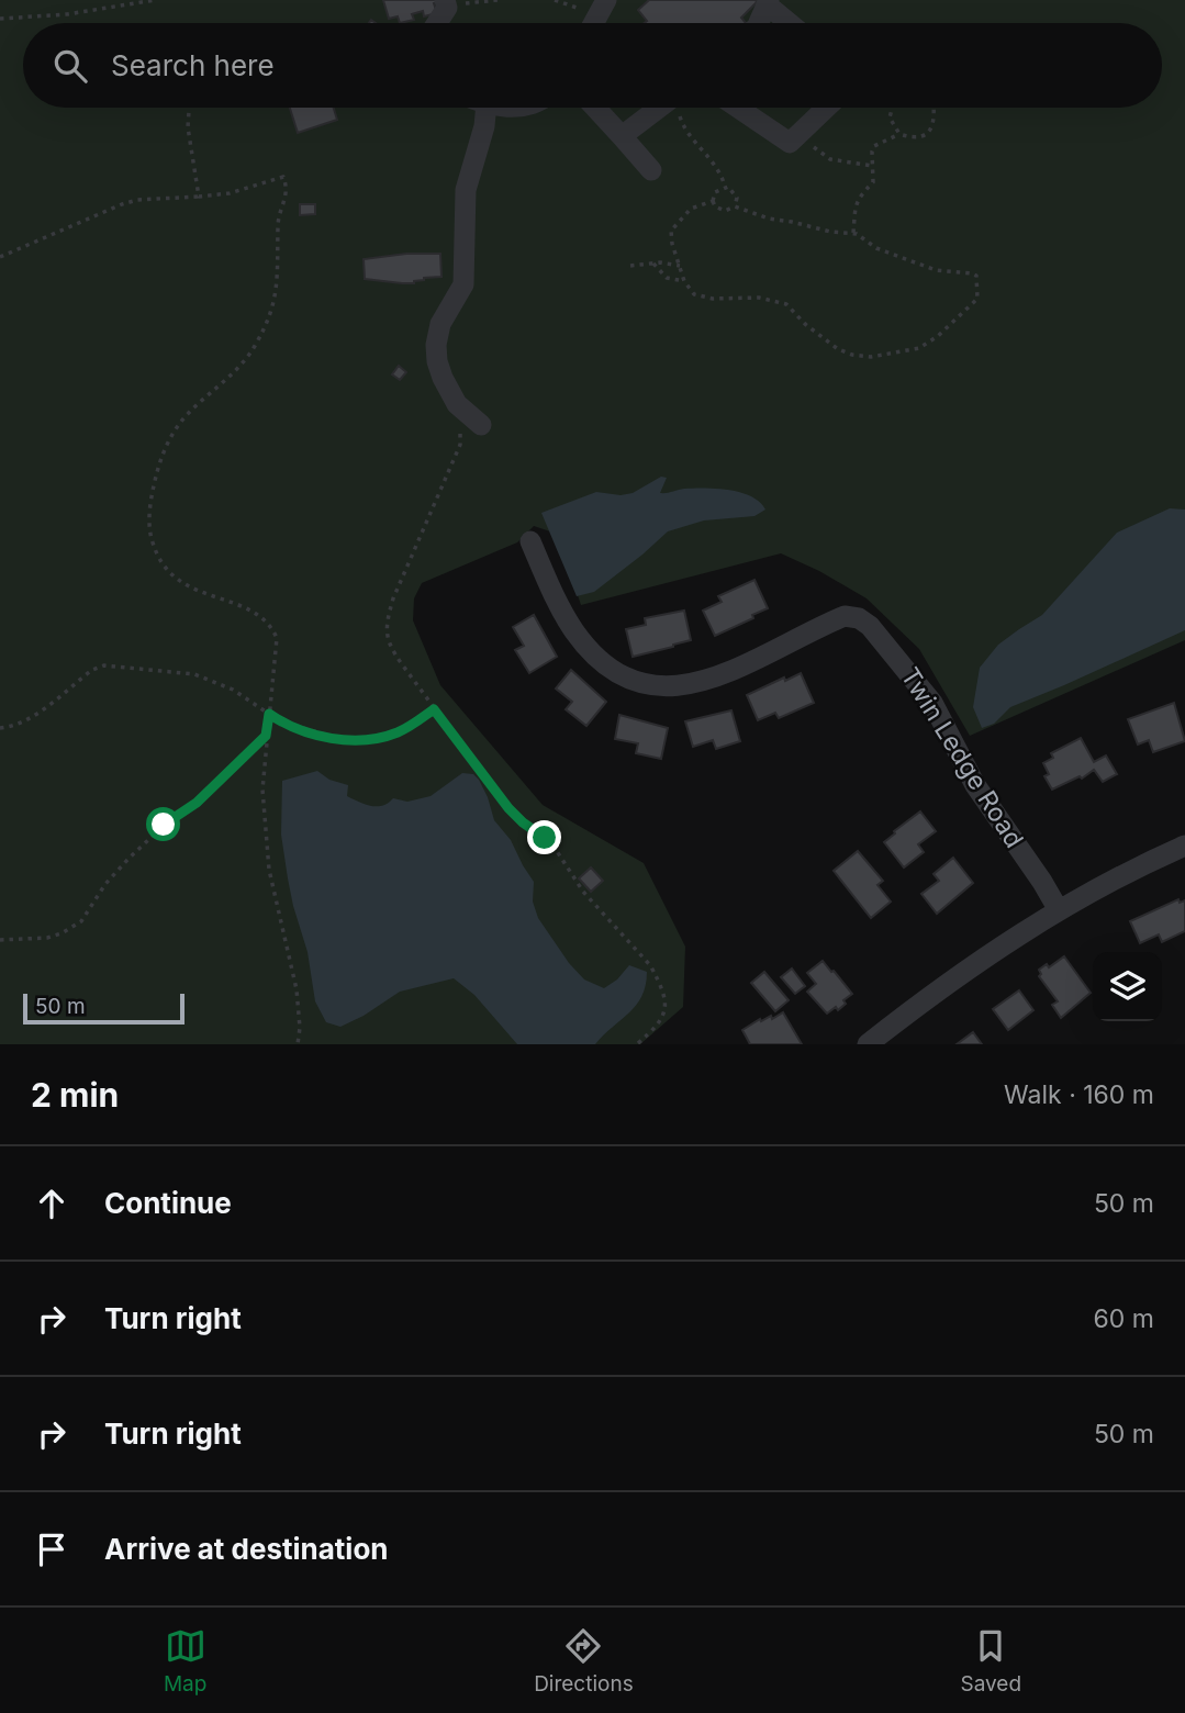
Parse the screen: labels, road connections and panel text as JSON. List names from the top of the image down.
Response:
{
  "streets": {
    "street": ["Twin Ledge Road"]
  },
  "scale_bar": "50 m",
  "page": {
    "search": "Search here",
    "scale": "50 m",
    "heading": ["2 min", "Walk · 160 m"],
    "list": [
      ["Continue", "50 m"],
      ["Turn right", "60 m"],
      ["Turn right", "50 m"],
      "Arrive at destination"
    ],
    "nav": ["Map", "Directions", "Saved"]
  }
}
